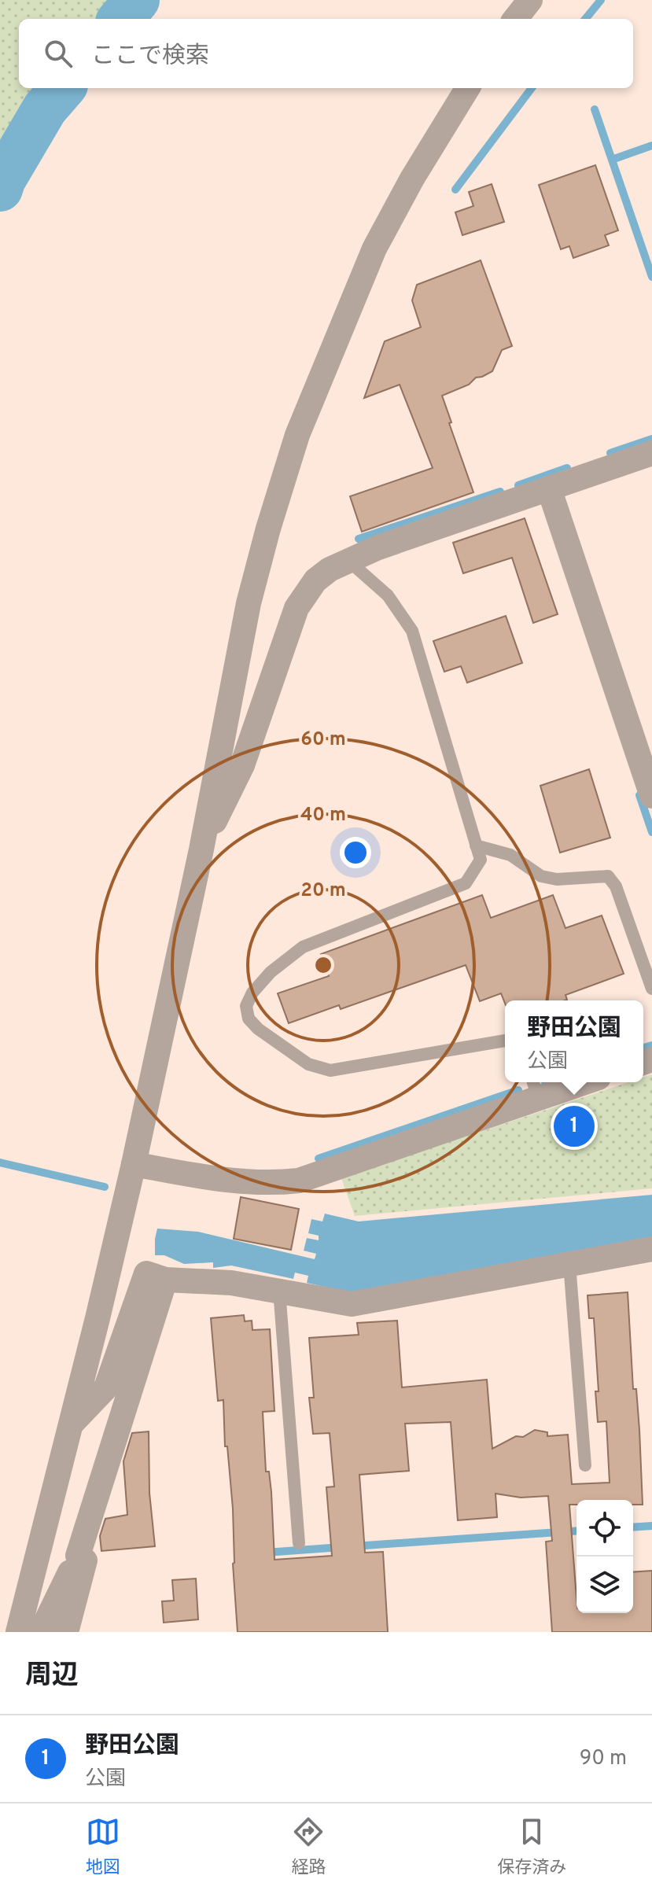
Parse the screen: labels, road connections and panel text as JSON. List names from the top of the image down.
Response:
{
  "page": {
    "search": "ここで検索",
    "popup": ["野田公園", "公園"],
    "pins": "1",
    "heading": "周辺",
    "list": [
      {
        "mark": "1",
        "name": "野田公園",
        "note": "公園",
        "value": "90 m"
      }
    ],
    "nav": ["地図", "経路", "保存済み"]
  },
  "rings": ["60 m", "40 m", "20 m"]
}
